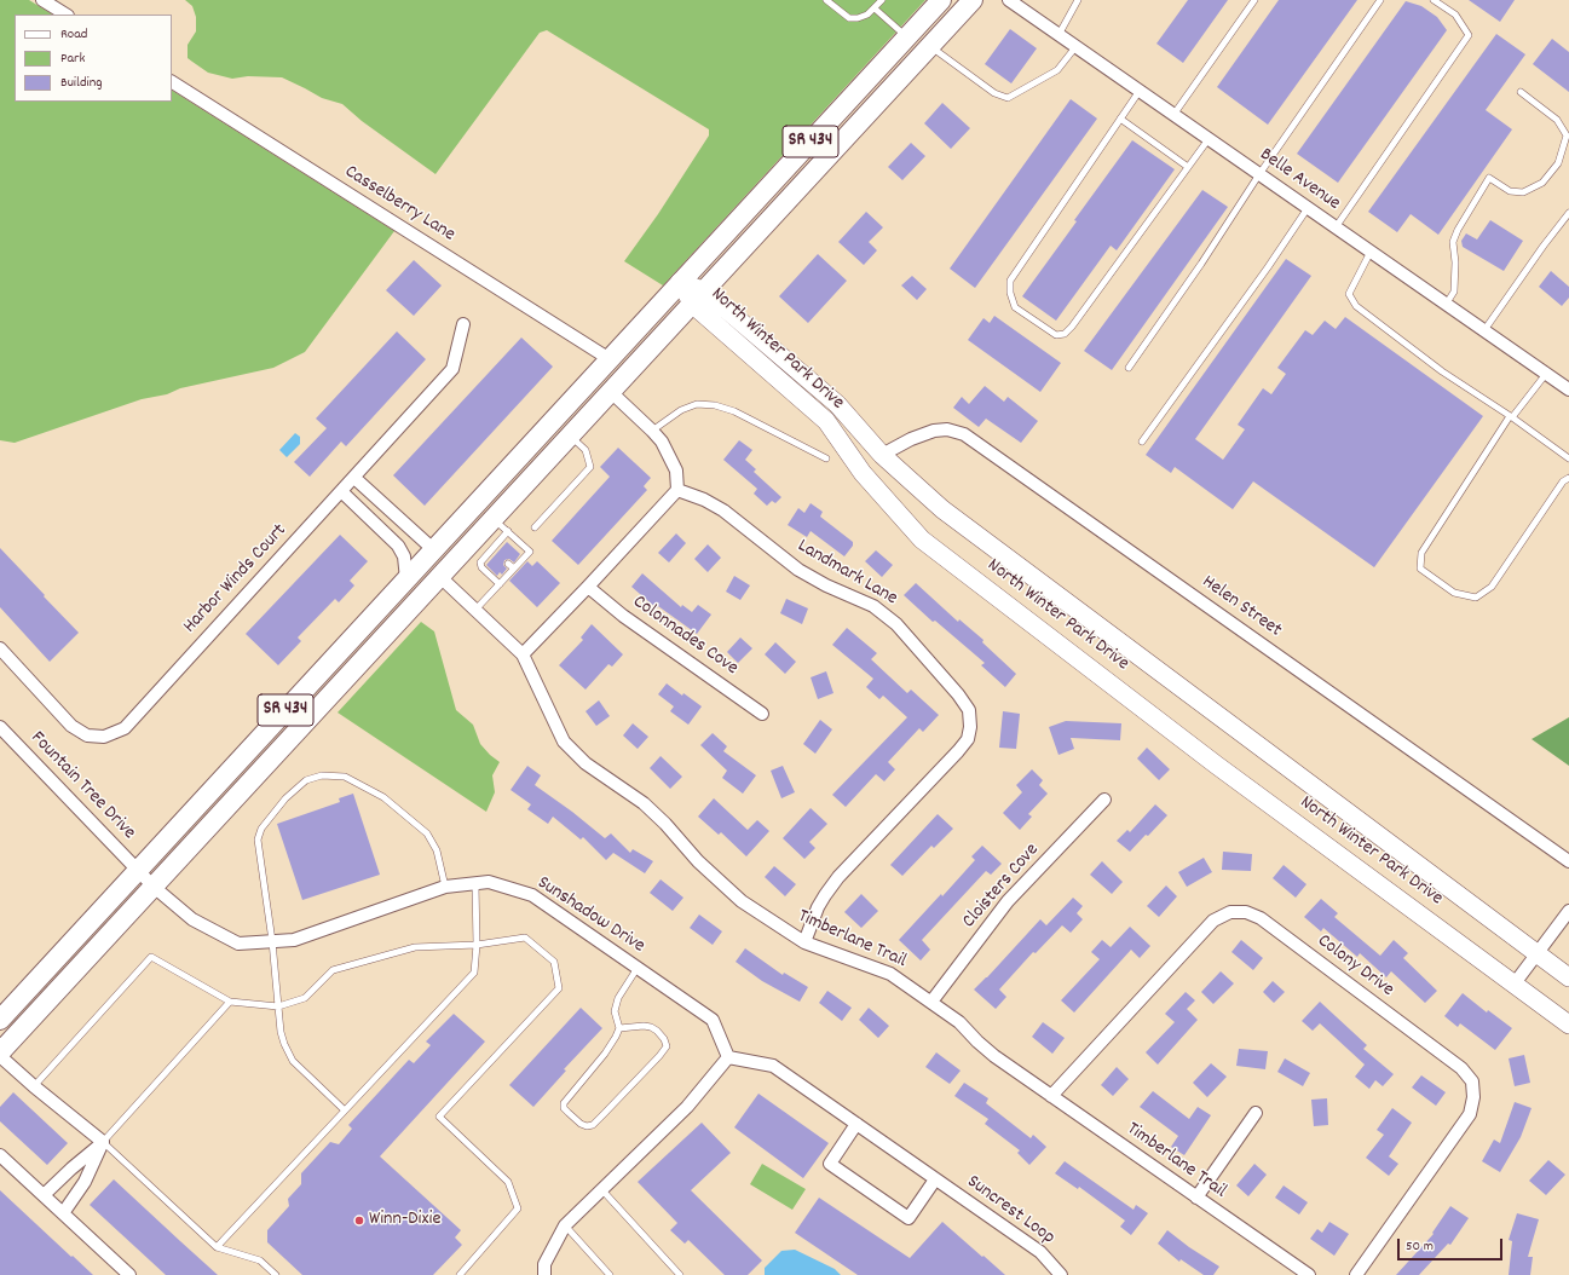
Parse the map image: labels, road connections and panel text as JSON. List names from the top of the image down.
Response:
{
  "streets": {
    "main road": ["SR 434"],
    "street": [
      "Belle Avenue",
      "Casselberry Lane",
      "North Winter Park Drive",
      "Landmark Lane",
      "Harbor Winds Court",
      "Helen Street",
      "Colonnades Cove",
      "Fountain Tree Drive",
      "Cloisters Cove",
      "Sunshadow Drive",
      "Timberlane Trail",
      "Colony Drive",
      "Suncrest Loop"
    ]
  },
  "crossings": [
    ["SR 434", "Casselberry Lane"],
    ["SR 434", "North Winter Park Drive"],
    ["SR 434", "Fountain Tree Drive"],
    ["SR 434", "Sunshadow Drive"],
    ["SR 434", "Timberlane Trail"],
    ["North Winter Park Drive", "Helen Street"],
    ["Landmark Lane", "Timberlane Trail"],
    ["Fountain Tree Drive", "Sunshadow Drive"],
    ["Cloisters Cove", "Timberlane Trail"],
    ["Sunshadow Drive", "Suncrest Loop"],
    ["Timberlane Trail", "Colony Drive"]
  ],
  "places": ["Winn-Dixie"],
  "legend": ["Road", "Park", "Building"],
  "scale_bar": "50 m"
}
